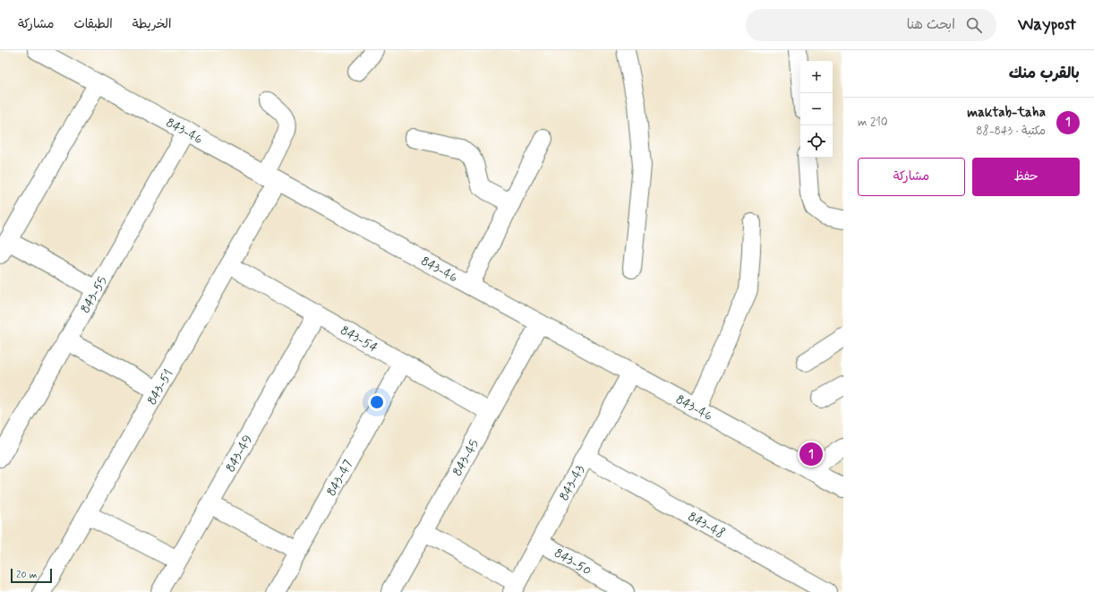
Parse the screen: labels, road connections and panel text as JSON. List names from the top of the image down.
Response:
{
  "streets": {
    "street": [
      "843-46",
      "843-55",
      "843-54",
      "843-51",
      "843-49",
      "843-45",
      "843-47",
      "843-43",
      "843-48",
      "843-50"
    ]
  },
  "crossings": [
    ["843-46", "843-55"],
    ["843-46", "843-51"],
    ["843-46", "843-45"],
    ["843-46", "843-43"],
    ["843-54", "843-51"],
    ["843-54", "843-49"],
    ["843-54", "843-45"],
    ["843-54", "843-47"],
    ["843-43", "843-48"],
    ["843-43", "843-50"]
  ],
  "scale_bar": "20 m",
  "page": {
    "header": "Waypost",
    "search": "ابحث هنا",
    "nav": ["الخريطة", "الطبقات", "مشاركة"],
    "heading": "بالقرب منك",
    "map_buttons": ["+", "−"],
    "list": [
      {
        "mark": "1",
        "name": "maktab-taha",
        "note": "مكتبة · 843-88",
        "value": "210 m"
      }
    ],
    "buttons": ["حفظ", "مشاركة"],
    "pins": "1",
    "scale": "20 m"
  }
}
